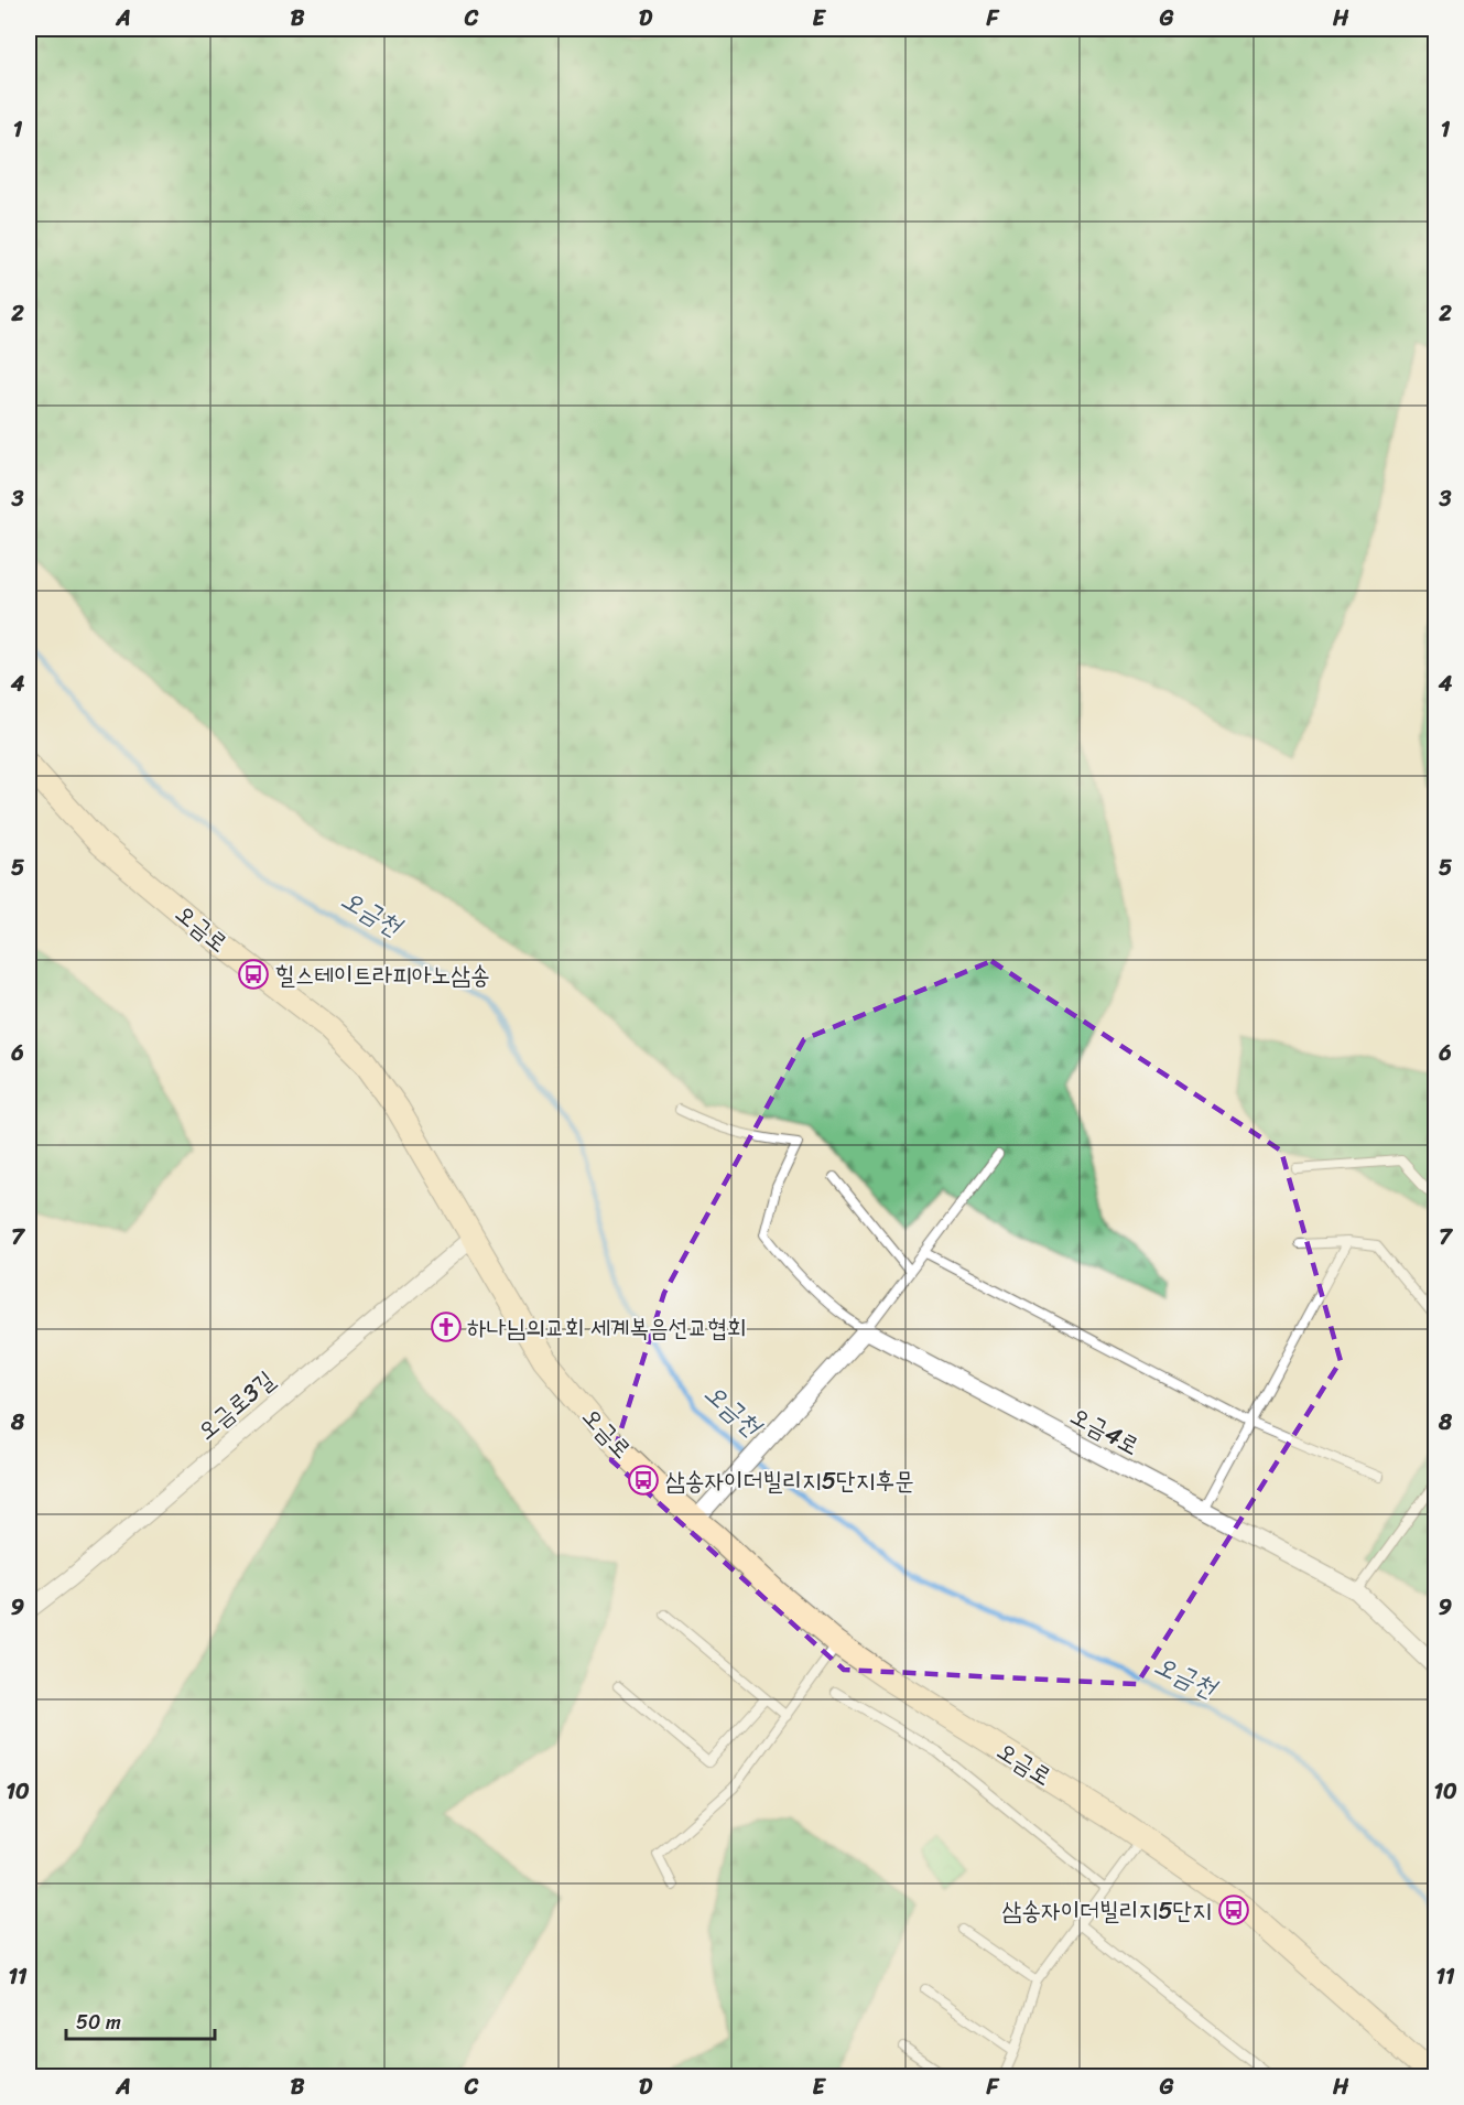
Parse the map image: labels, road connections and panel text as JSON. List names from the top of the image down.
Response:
{
  "streets": {
    "street": ["오금로", "오금로3길", "오금4로"]
  },
  "crossings": [
    ["오금로", "오금로3길"]
  ],
  "water": ["오금천"],
  "places": {
    "bus stop": ["힐스테이트라피아노삼송", "삼송자이더빌리지5단지후문", "삼송자이더빌리지5단지"],
    "church": ["하나님의교회 세계복음선교협회"]
  },
  "scale_bar": "50 m",
  "grid": {
    "columns": [
      "A",
      "B",
      "C",
      "D",
      "E",
      "F",
      "G",
      "H"
    ],
    "rows": [
      "1",
      "2",
      "3",
      "4",
      "5",
      "6",
      "7",
      "8",
      "9",
      "10",
      "11"
    ]
  }
}
